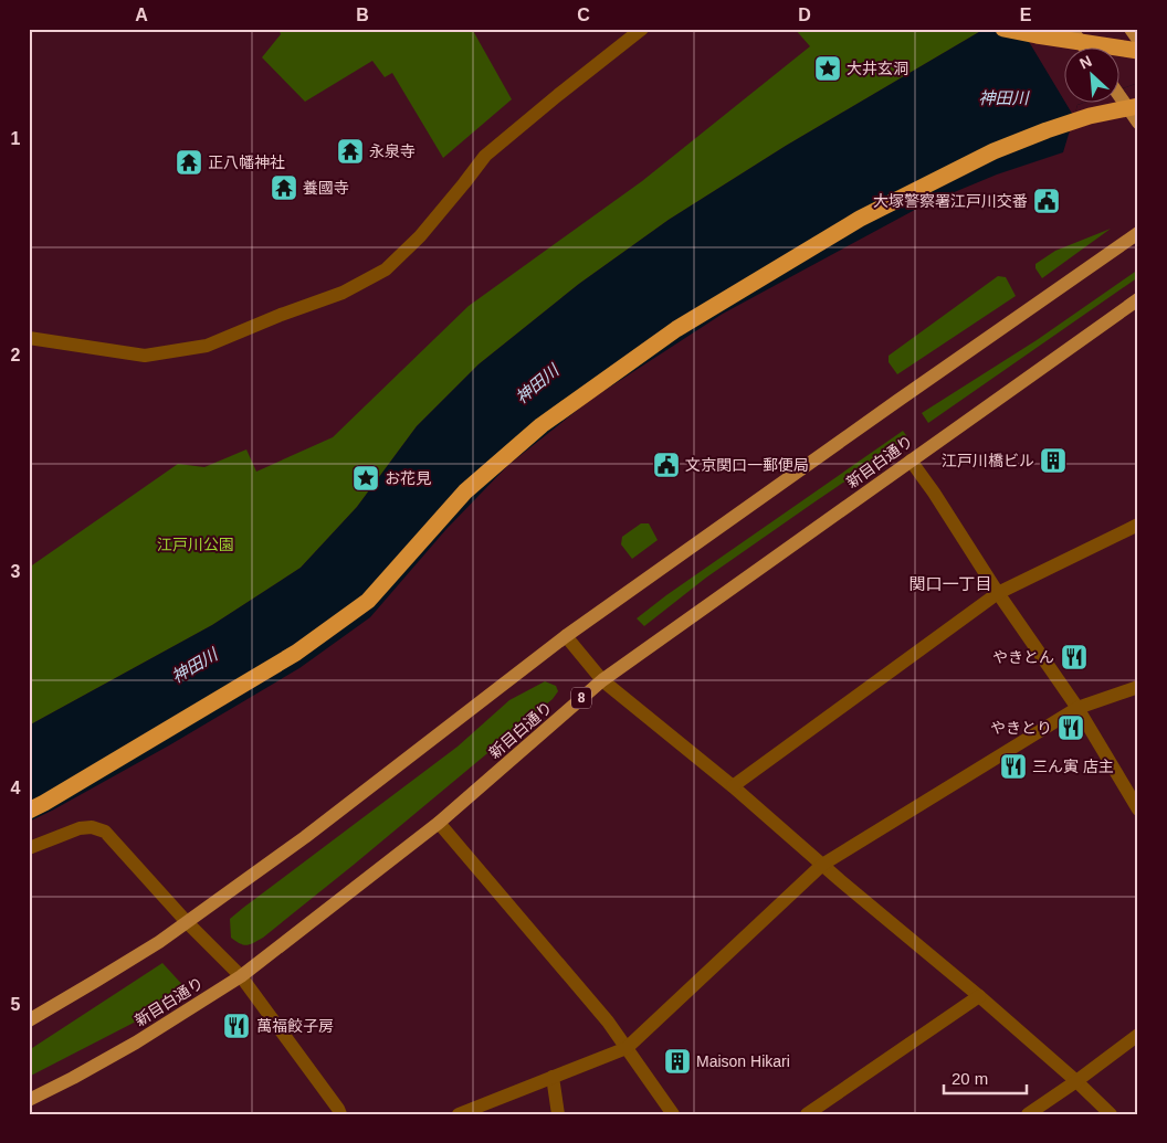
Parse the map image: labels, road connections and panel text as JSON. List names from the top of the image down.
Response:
{
  "streets": {
    "main road": ["新目白通り", "8"]
  },
  "districts": ["関口一丁目"],
  "water": ["神田川"],
  "parks": ["江戸川公園"],
  "places": {
    "place": ["大井玄洞", "お花見"],
    "temple": ["永泉寺", "正八幡神社", "養國寺"],
    "public building": ["大塚警察署江戸川交番", "文京関口一郵便局"],
    "building": ["江戸川橋ビル", "Maison Hikari"],
    "restaurant": [
      "やきとん",
      "やきとり",
      "三ん寅 店主",
      "萬福餃子房"
    ]
  },
  "scale_bar": "20 m",
  "north": "top left",
  "grid": {
    "columns": [
      "A",
      "B",
      "C",
      "D",
      "E"
    ],
    "rows": [
      "1",
      "2",
      "3",
      "4",
      "5"
    ]
  }
}
